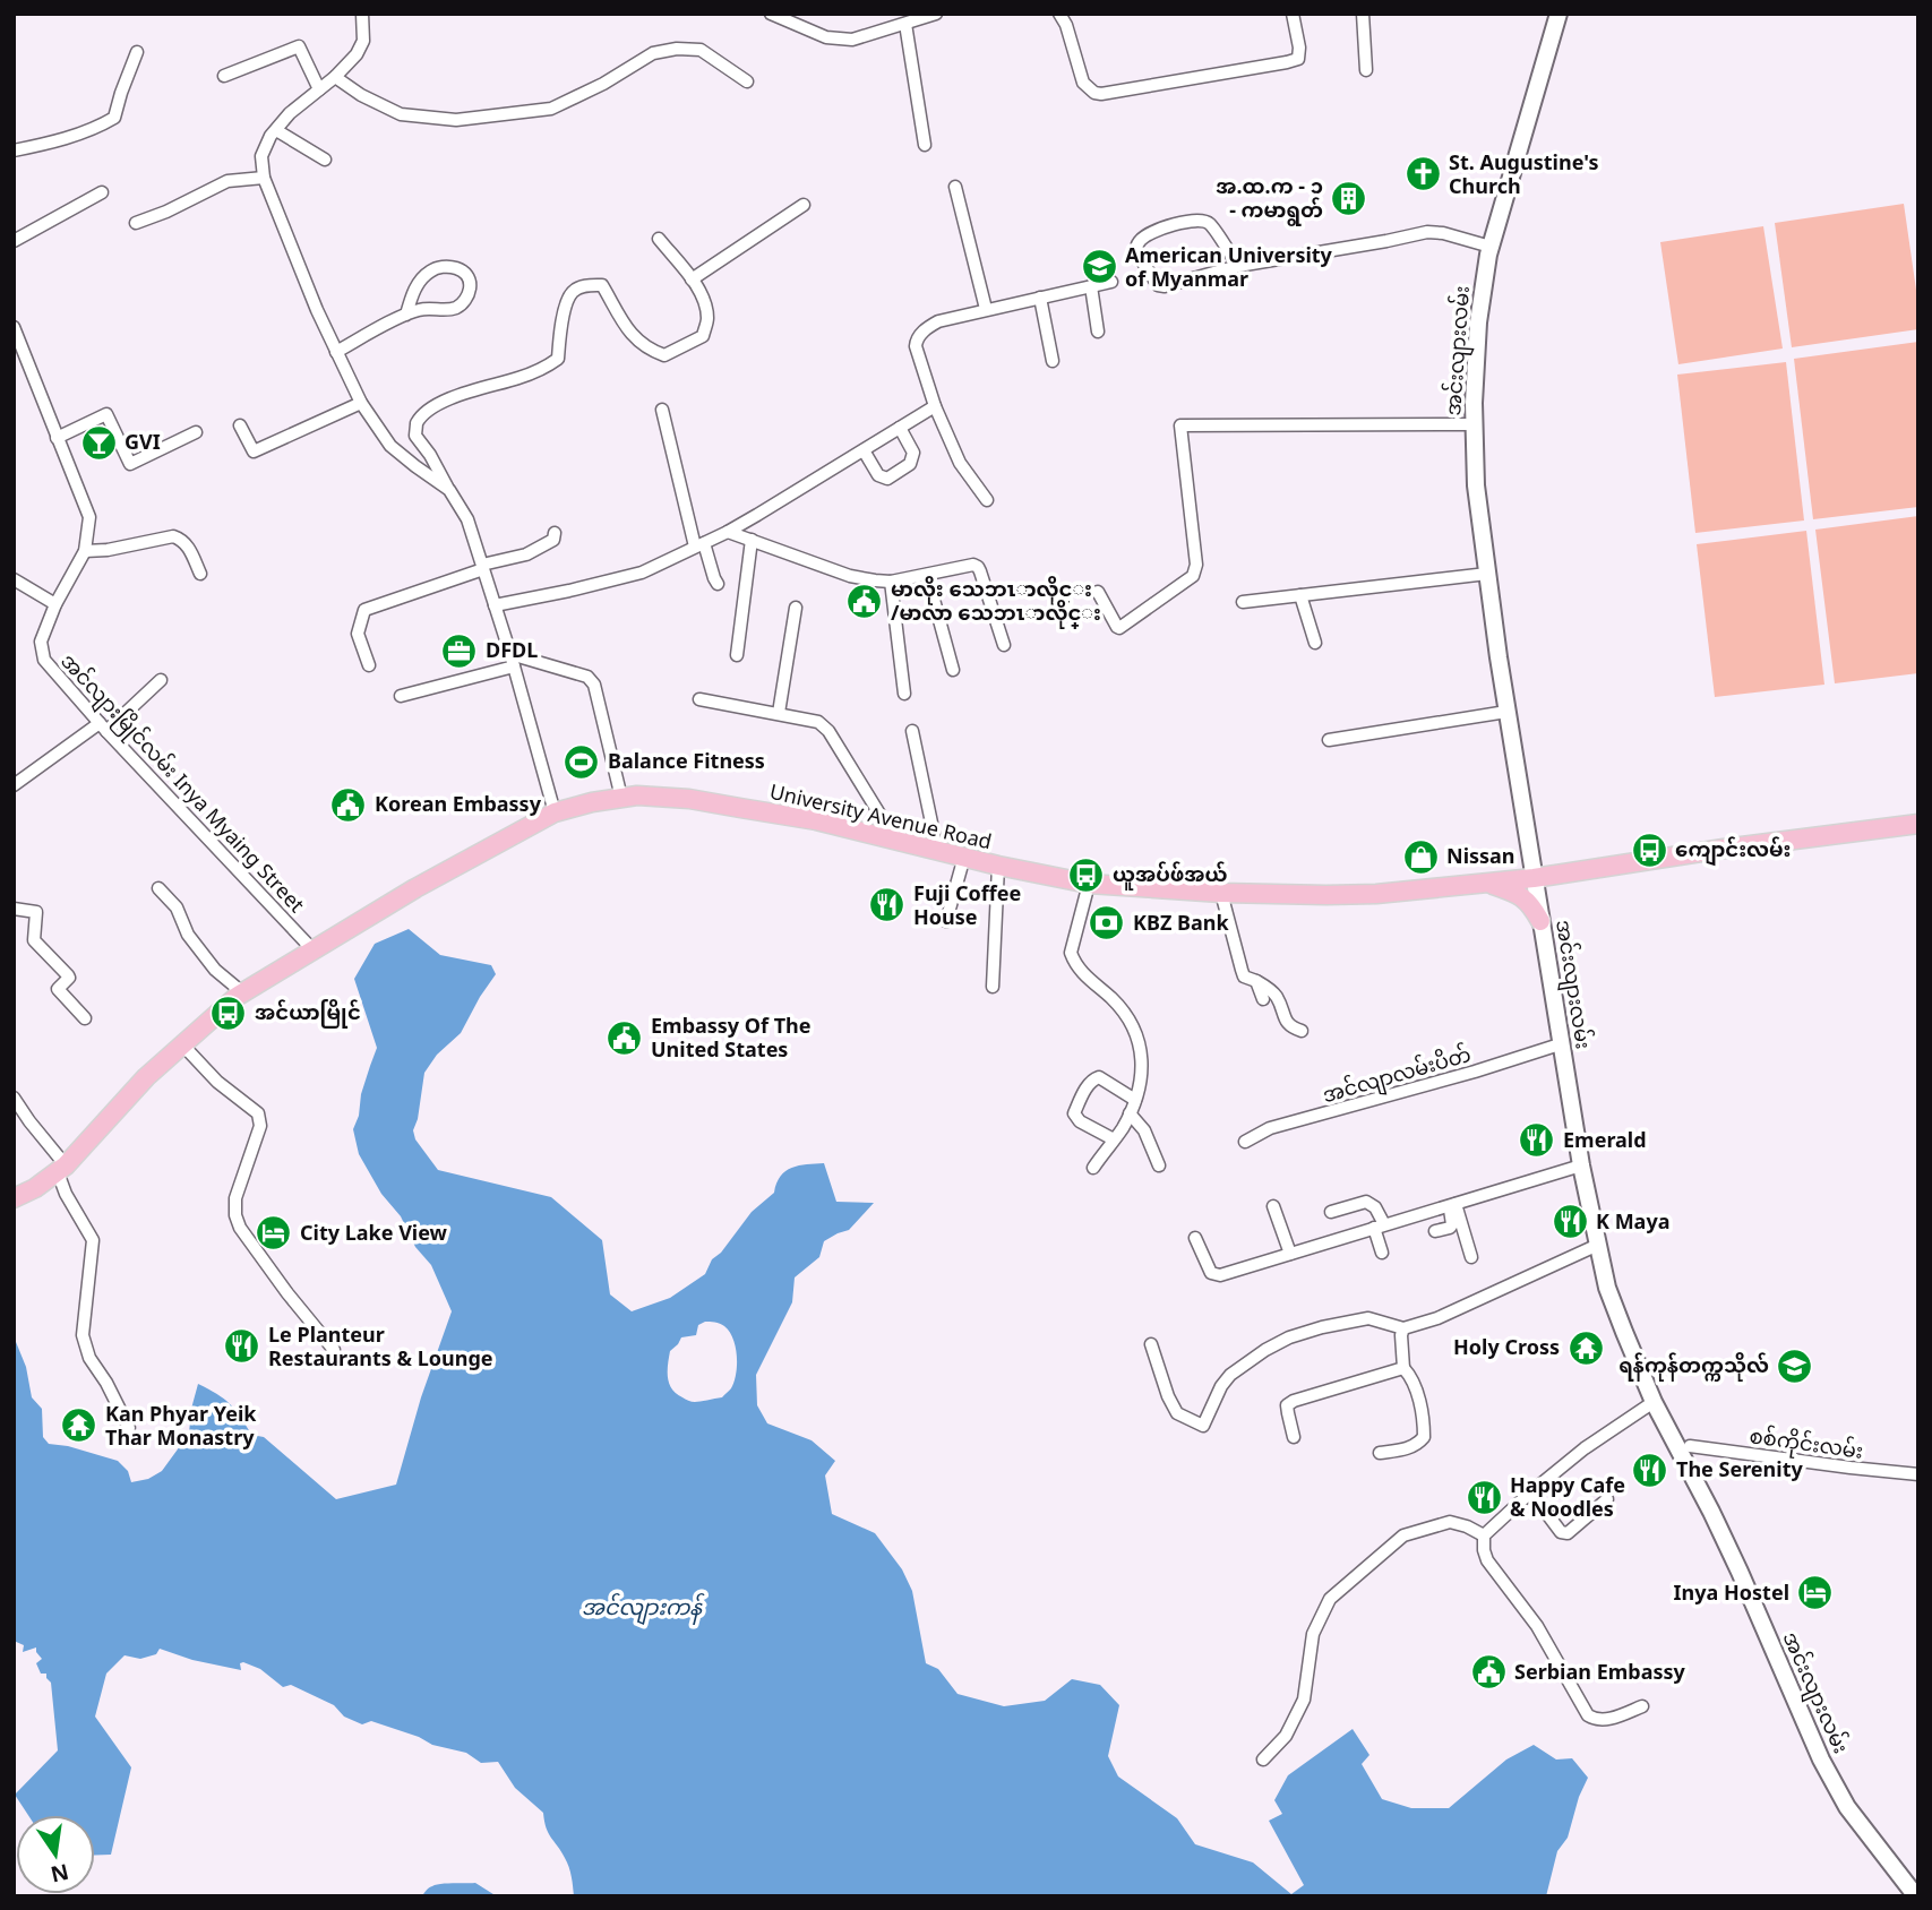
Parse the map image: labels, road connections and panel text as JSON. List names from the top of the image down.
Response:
{
  "streets": {
    "main road": ["အင်းလျားလမ်း", "University Avenue Road"],
    "street": ["အင်လျားမြိုင်လမ်း Inya Myaing Street", "အင်လျာလမ်းပိတ်", "စစ်ကိုင်းလမ်း"]
  },
  "crossings": [
    ["အင်းလျားလမ်း", "University Avenue Road"],
    ["အင်းလျားလမ်း", "အင်လျာလမ်းပိတ်"],
    ["အင်လျားမြိုင်လမ်း Inya Myaing Street", "University Avenue Road"]
  ],
  "water": ["အင်လျားကန်"],
  "places": {
    "church": ["St. Augustine's Church"],
    "building": ["အ.ထ.က - ၁ - ကမာရွတ်"],
    "school or university": ["American University of Myanmar", "ရန်ကုန်တက္ကသိုလ်"],
    "bar": ["GVI"],
    "public building": [
      "မာလိုး သေဘၤာလိုင္း /မာလာ သေဘၤာလိုင္း",
      "Korean Embassy",
      "Embassy Of The United States",
      "Serbian Embassy"
    ],
    "office": ["DFDL"],
    "sports": ["Balance Fitness"],
    "bus stop": ["ကျောင်းလမ်း", "ယူအပ်ဖ်အယ်", "အင်ယာမြိုင်"],
    "shop": ["Nissan"],
    "restaurant": [
      "Fuji Coffee House",
      "Emerald",
      "K Maya",
      "Le Planteur Restaurants & Lounge",
      "The Serenity",
      "Happy Cafe & Noodles"
    ],
    "bank": ["KBZ Bank"],
    "hotel": ["City Lake View", "Inya Hostel"],
    "temple": ["Holy Cross", "Kan Phyar Yeik Thar Monastry"]
  },
  "north": "bottom"
}
